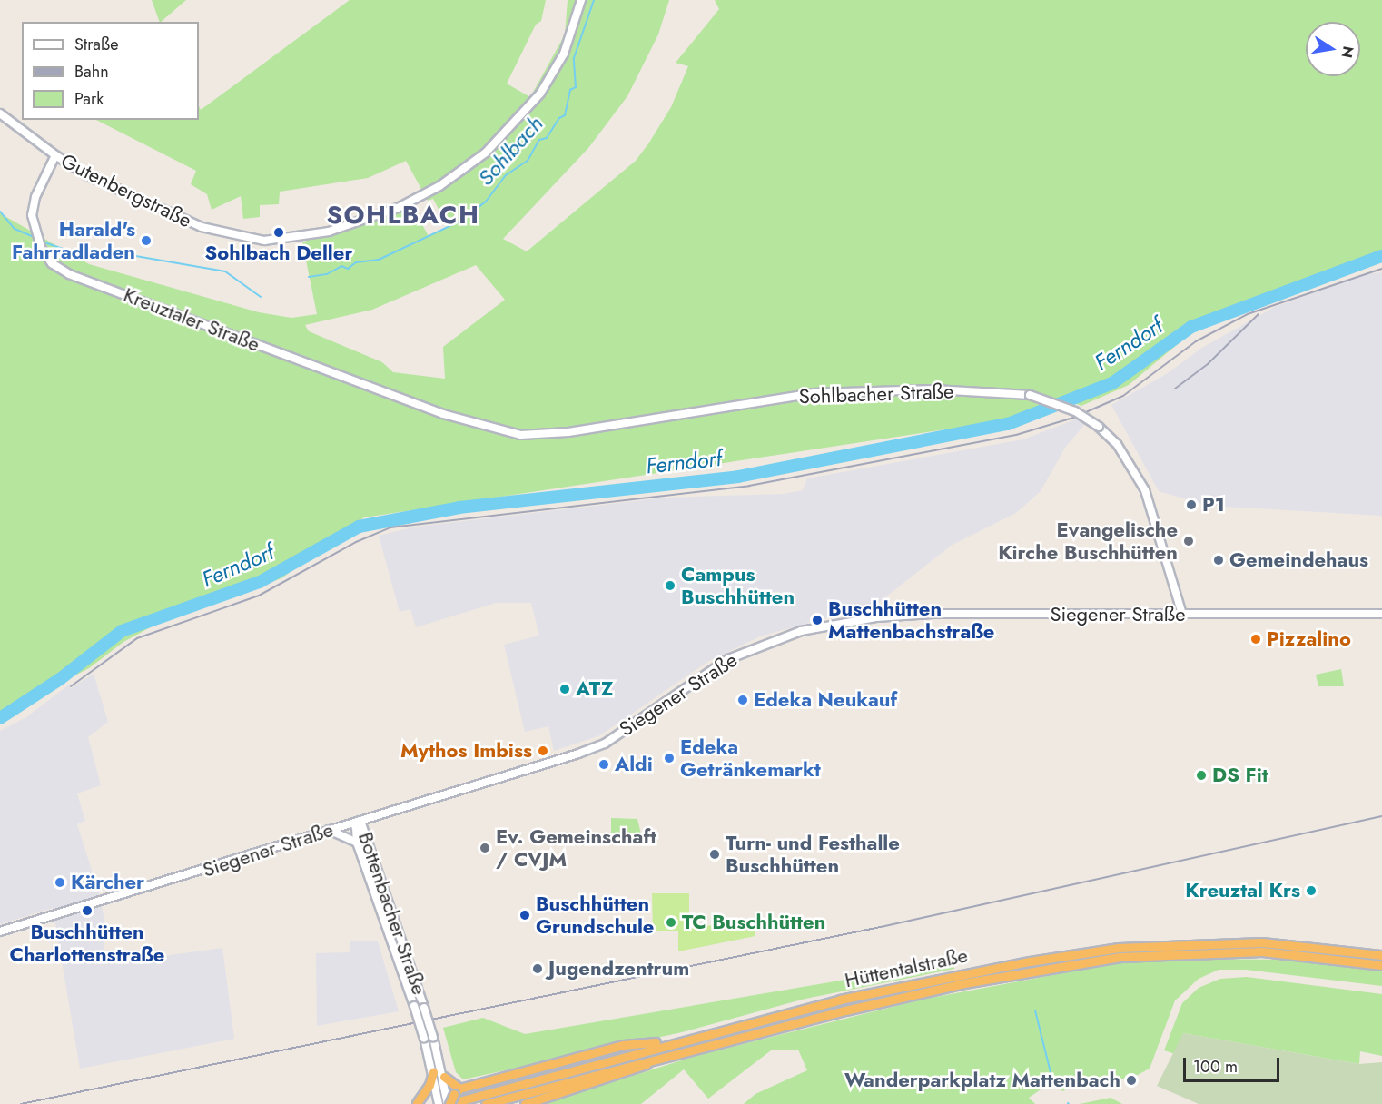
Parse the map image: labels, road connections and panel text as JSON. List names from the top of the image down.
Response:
{
  "streets": {
    "highway": ["Hüttentalstraße"],
    "main road": ["Siegener Straße"],
    "street": [
      "Gutenbergstraße",
      "Kreuztaler Straße",
      "Sohlbacher Straße",
      "Bottenbacher Straße"
    ]
  },
  "crossings": [
    ["Gutenbergstraße", "Kreuztaler Straße"],
    ["Kreuztaler Straße", "Sohlbacher Straße"],
    ["Sohlbacher Straße", "Siegener Straße"],
    ["Siegener Straße", "Bottenbacher Straße"],
    ["Bottenbacher Straße", "Hüttentalstraße"]
  ],
  "districts": ["SOHLBACH"],
  "water": ["Sohlbach", "Ferndorf"],
  "places": [
    "Sohlbach Deller",
    "Harald's Fahrradladen",
    "P1",
    "Evangelische Kirche Buschhütten",
    "Gemeindehaus",
    "Campus Buschhütten",
    "Buschhütten Mattenbachstraße",
    "Pizzalino",
    "ATZ",
    "Edeka Neukauf",
    "Mythos Imbiss",
    "Edeka Getränkemarkt",
    "Aldi",
    "DS Fit",
    "Ev. Gemeinschaft / CVJM",
    "Turn- und Festhalle Buschhütten",
    "Kärcher",
    "Kreuztal Krs",
    "Buschhütten Charlottenstraße",
    "Buschhütten Grundschule",
    "TC Buschhütten",
    "Jugendzentrum",
    "Wanderparkplatz Mattenbach"
  ],
  "legend": ["Straße", "Bahn", "Park"],
  "scale_bar": "100 m",
  "north": "right"
}
